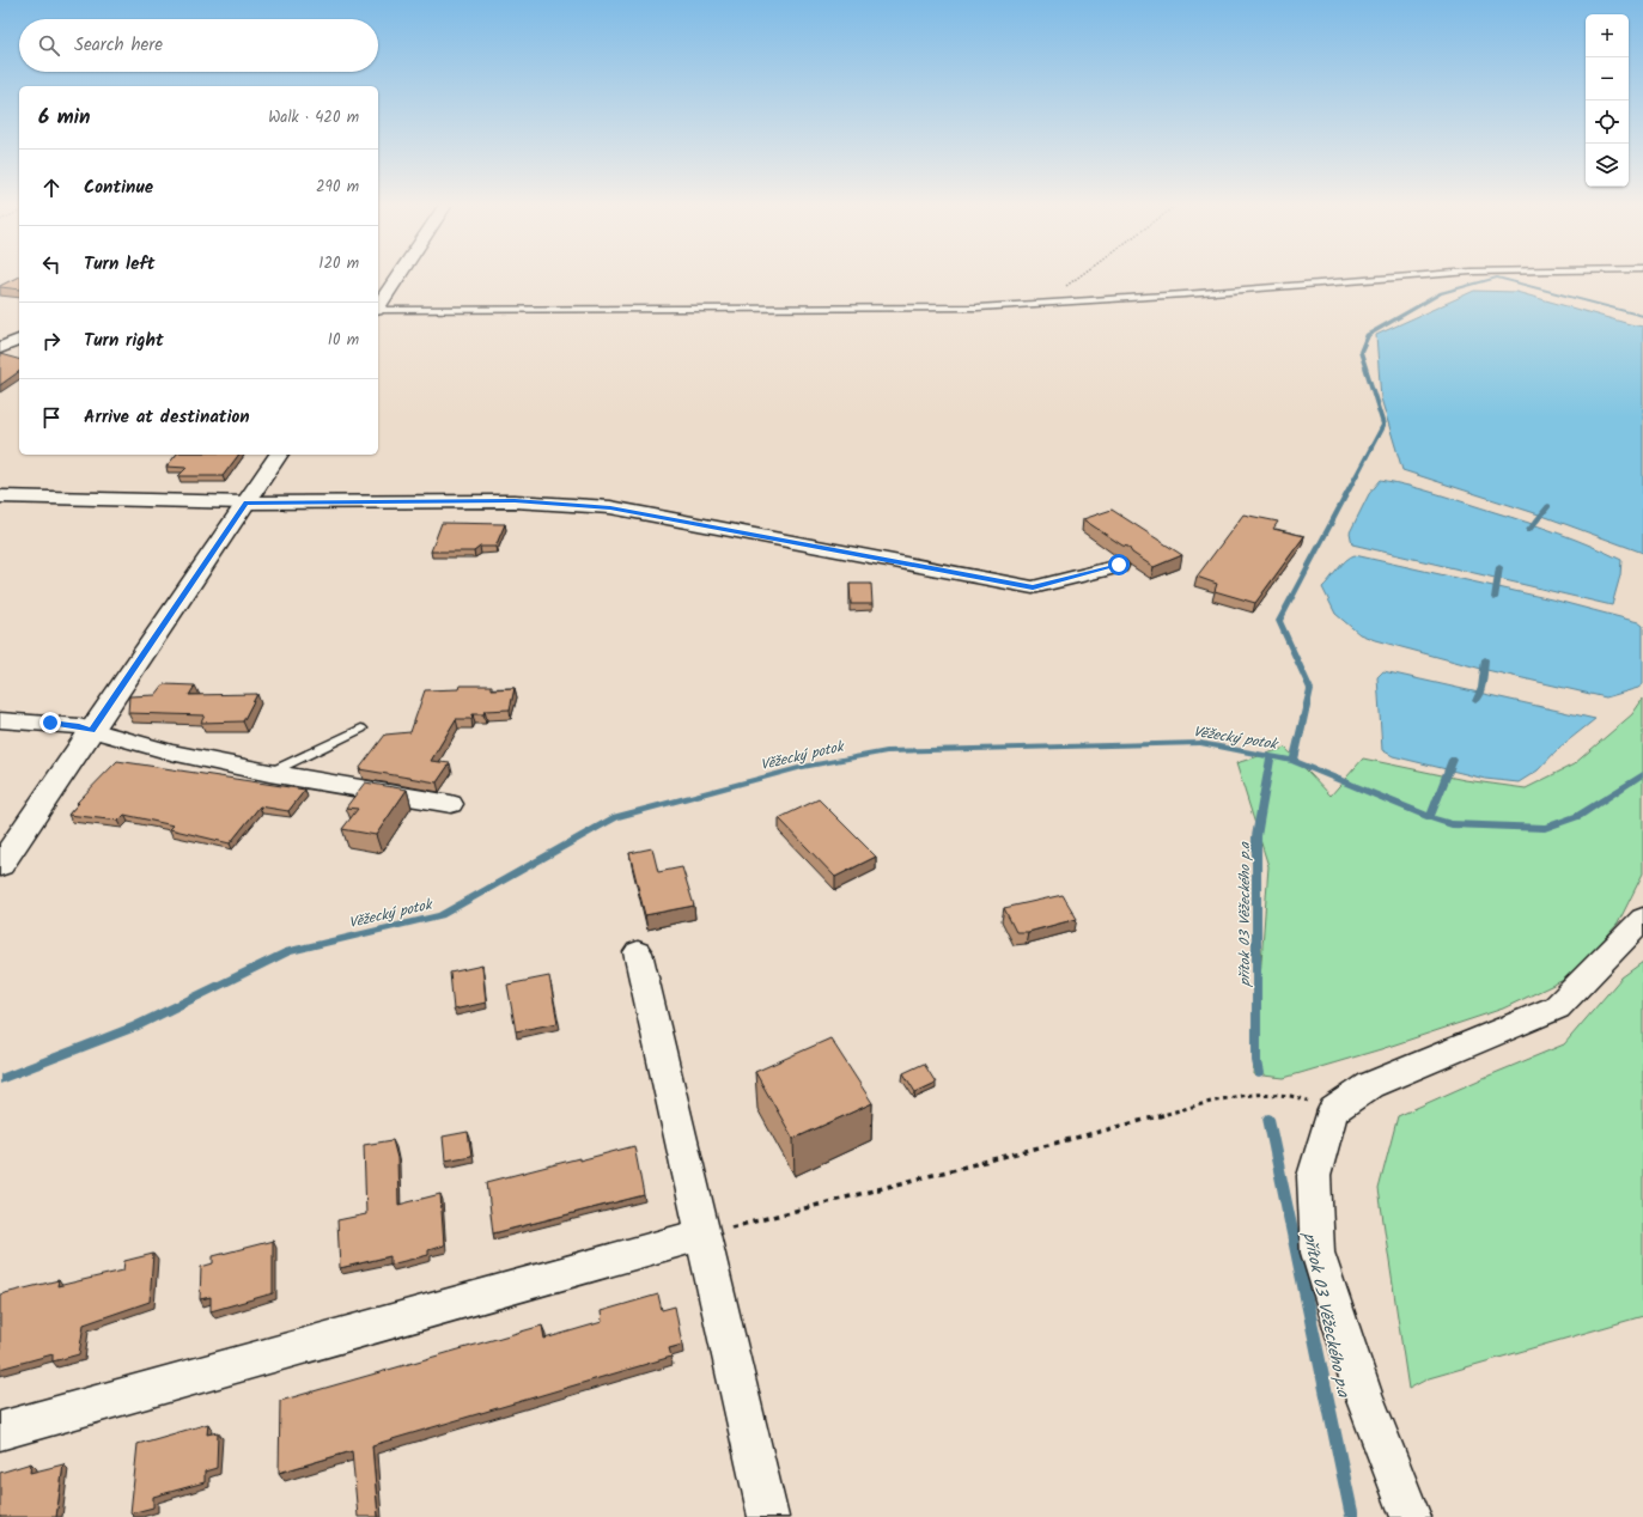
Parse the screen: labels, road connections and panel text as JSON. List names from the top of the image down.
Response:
{
  "water": ["Věžecký potok", "přítok 03 Věžeckého p.a"],
  "page": {
    "map_buttons": ["+", "−"],
    "search": "Search here",
    "heading": ["6 min", "Walk · 420 m"],
    "list": [
      ["Continue", "290 m"],
      ["Turn left", "120 m"],
      ["Turn right", "10 m"],
      "Arrive at destination"
    ]
  }
}
